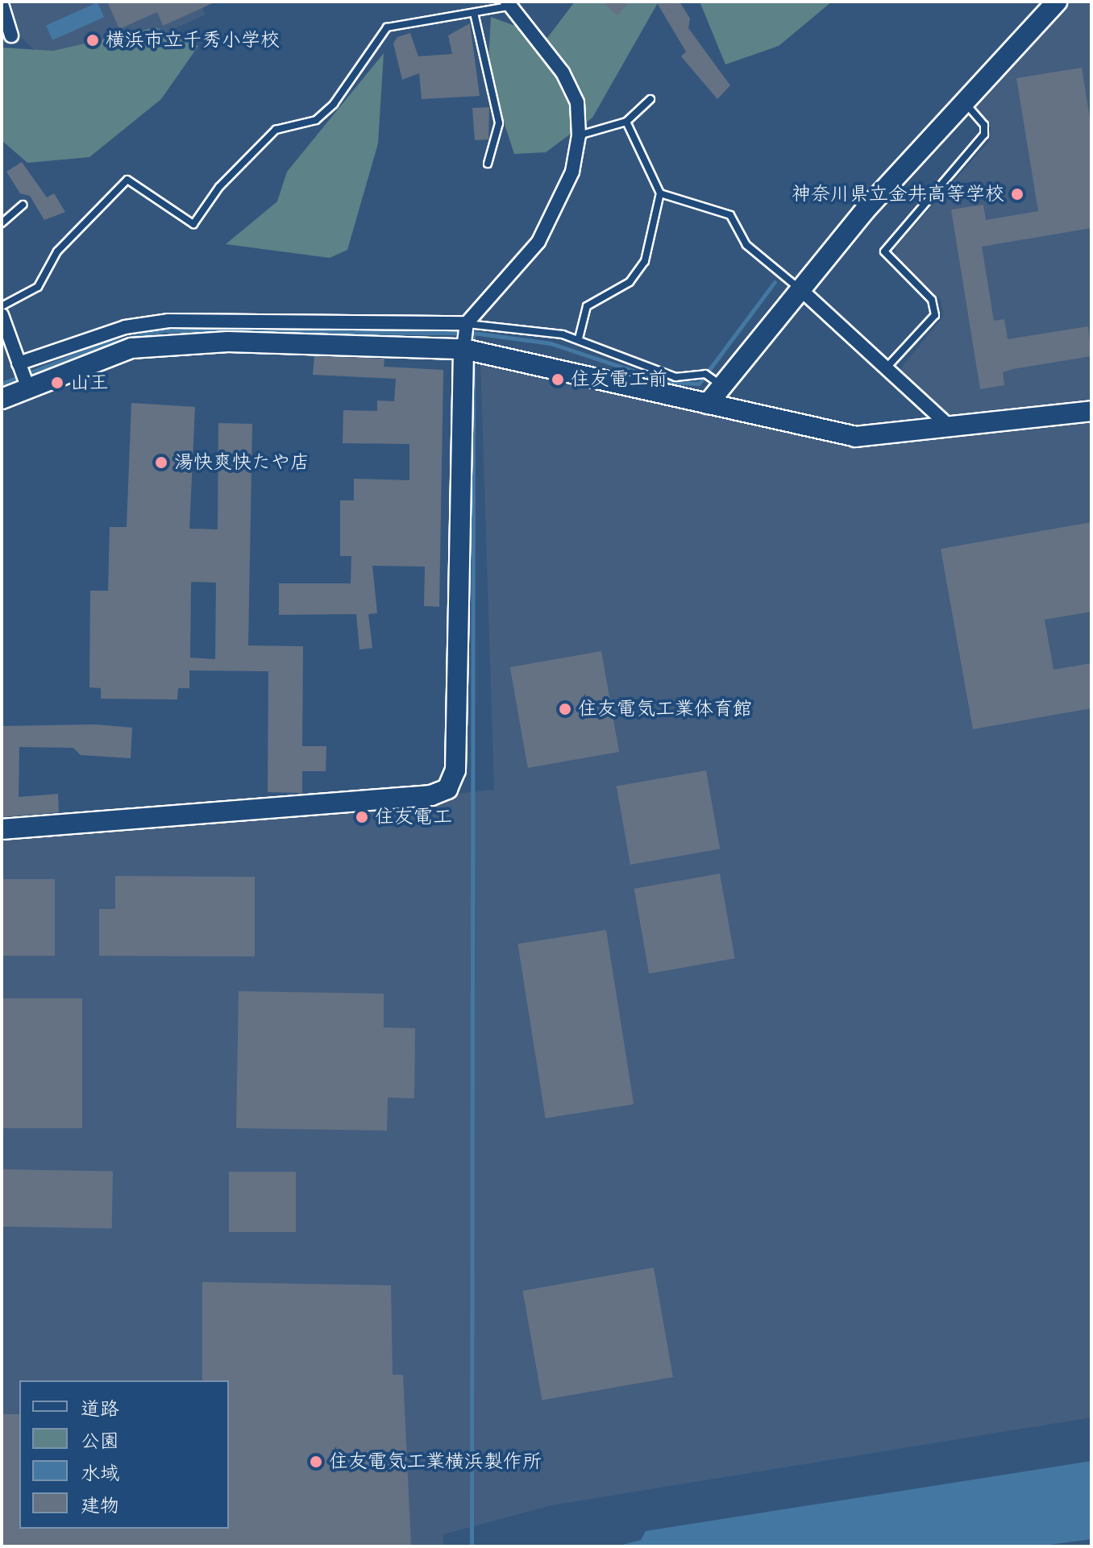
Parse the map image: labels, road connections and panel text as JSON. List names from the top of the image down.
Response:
{
  "places": [
    "横浜市立千秀小学校",
    "神奈川県立金井高等学校",
    "住友電工前",
    "山王",
    "湯快爽快たや店",
    "住友電気工業体育館",
    "住友電工",
    "住友電気工業横浜製作所"
  ],
  "legend": [
    "道路",
    "公園",
    "水域",
    "建物"
  ]
}
